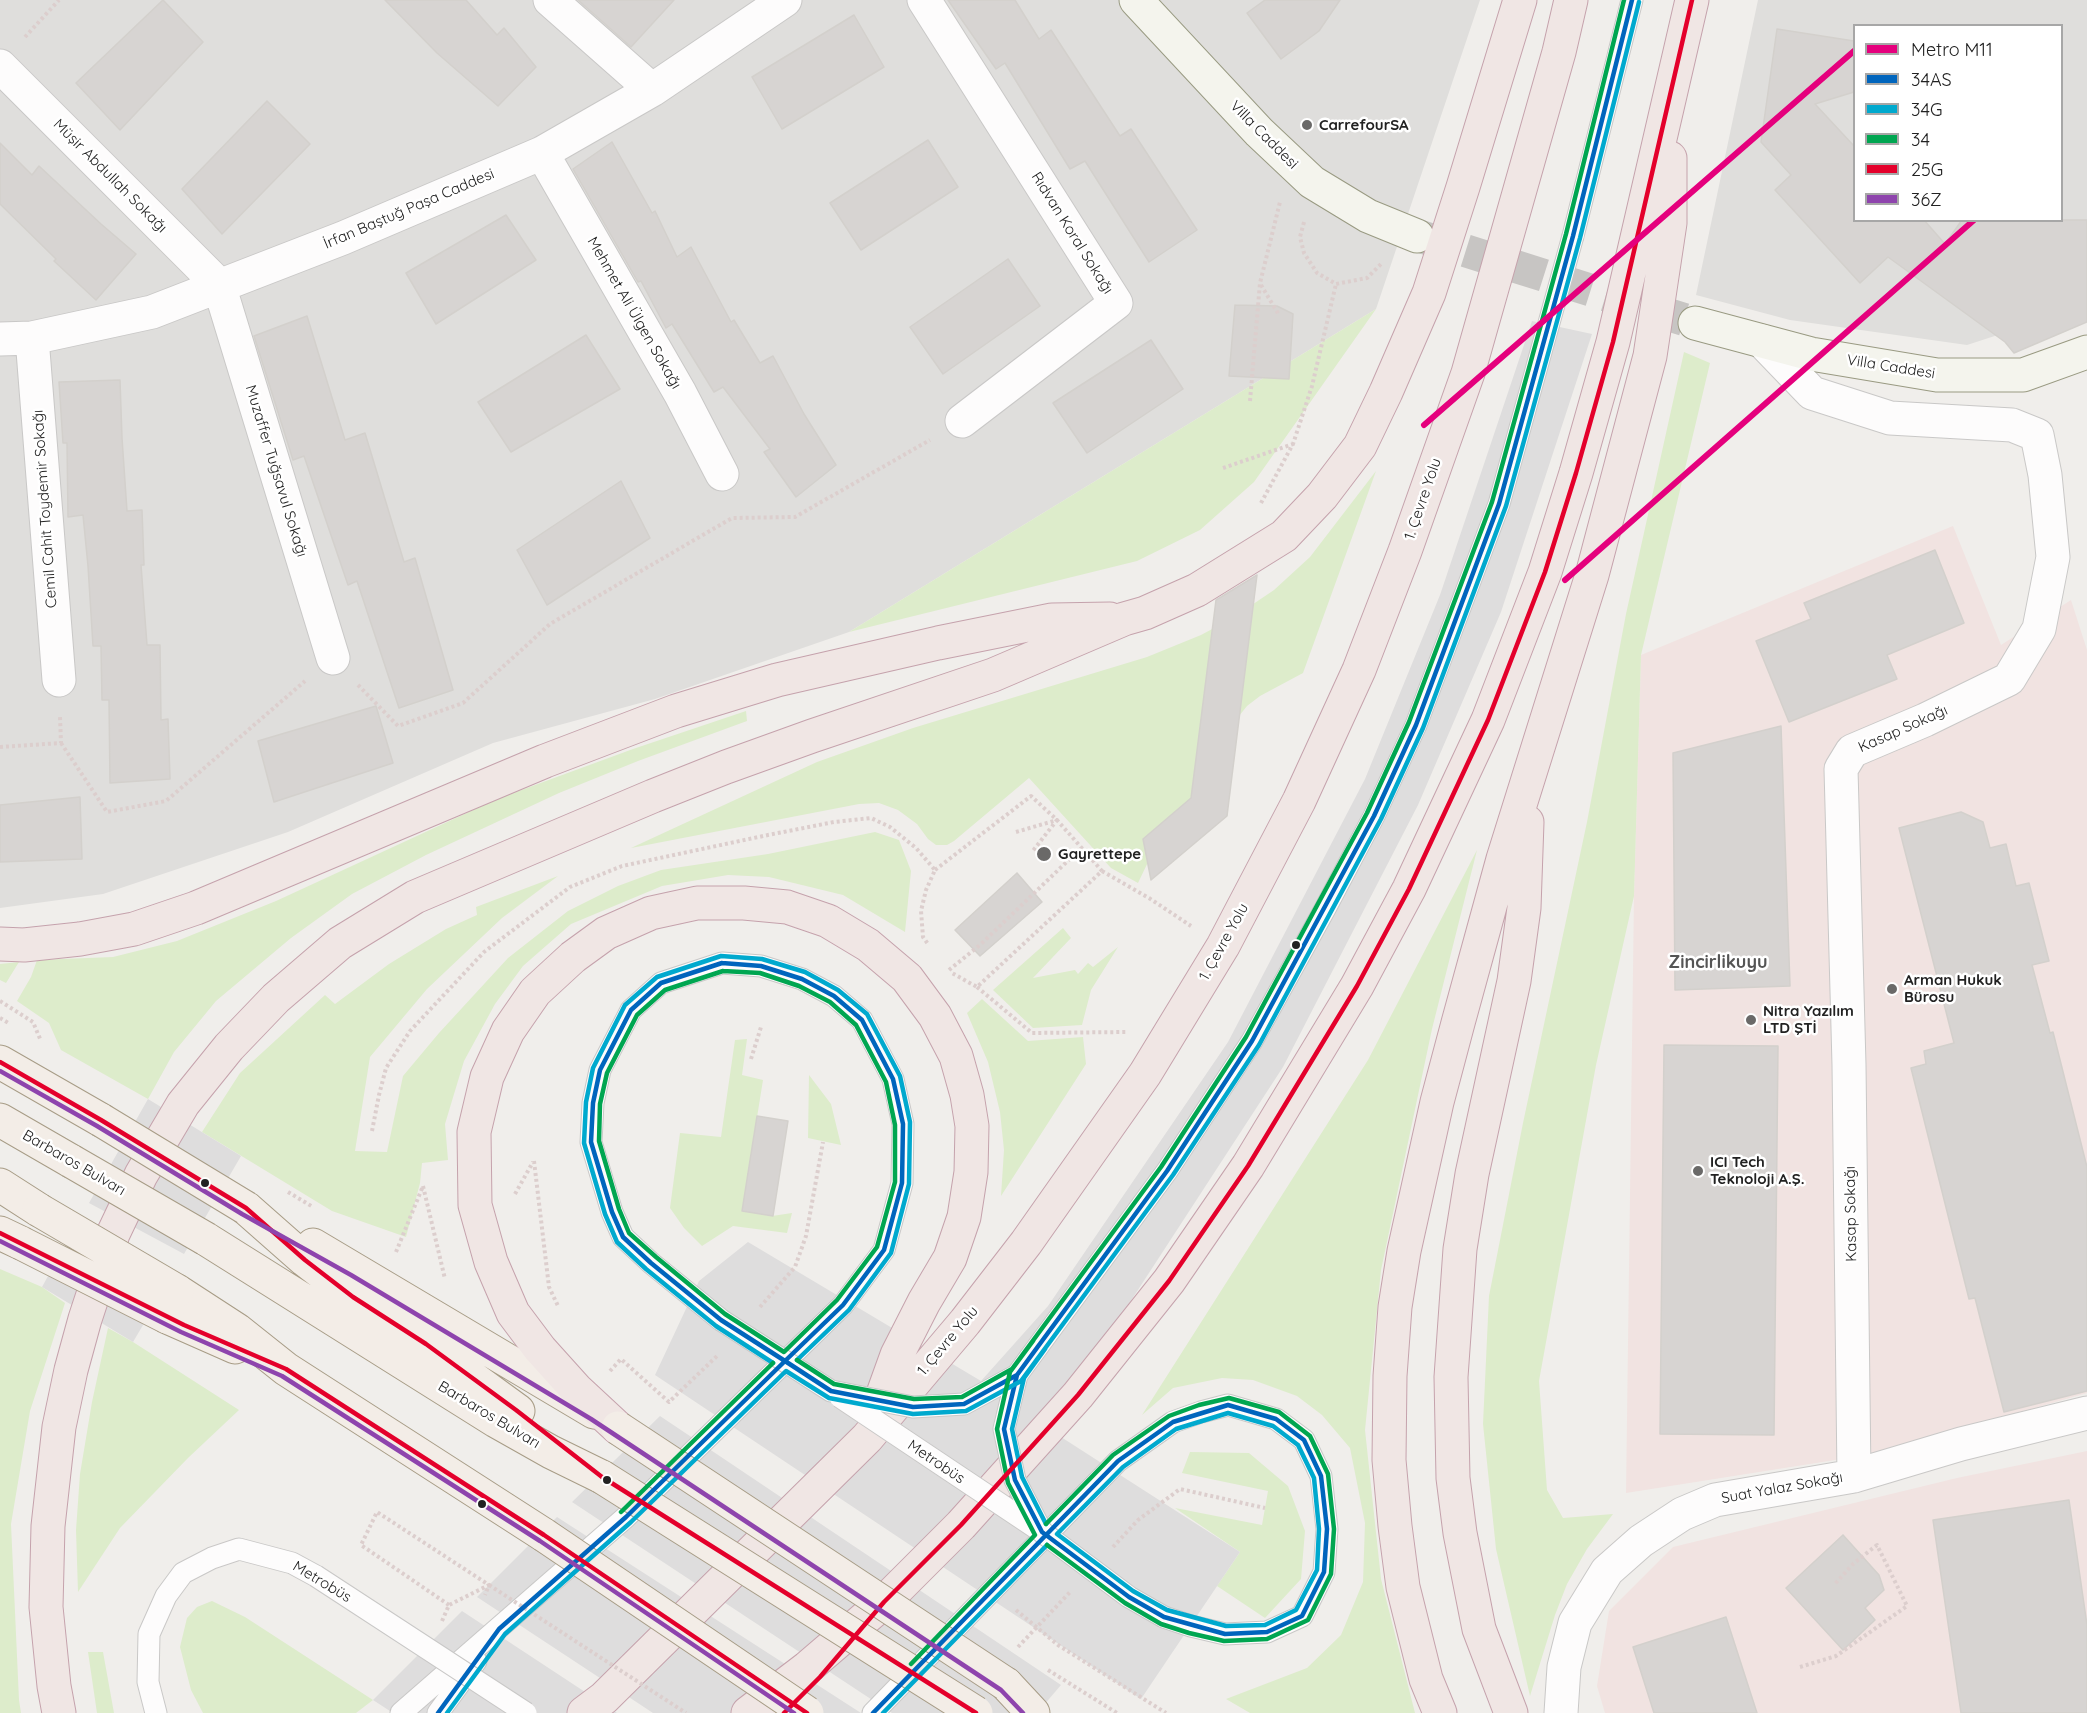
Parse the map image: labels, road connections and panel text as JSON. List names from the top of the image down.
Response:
{
  "streets": {
    "highway": ["1. Çevre Yolu"],
    "main road": ["Villa Caddesi", "Barbaros Bulvarı"],
    "street": [
      "Müşir Abdullah Sokağı",
      "İrfan Baştuğ Paşa Caddesi",
      "Rıdvan Koral Sokağı",
      "Mehmet Ali Ülgen Sokağı",
      "Muzaffer Tuğsavul Sokağı",
      "Cemil Cahit Toydemir Sokağı",
      "Kasap Sokağı",
      "Suat Yalaz Sokağı"
    ],
    "lane": ["Metrobüs"]
  },
  "crossings": [
    ["Villa Caddesi", "Kasap Sokağı"],
    ["Müşir Abdullah Sokağı", "İrfan Baştuğ Paşa Caddesi"],
    ["Müşir Abdullah Sokağı", "Muzaffer Tuğsavul Sokağı"],
    ["İrfan Baştuğ Paşa Caddesi", "Mehmet Ali Ülgen Sokağı"],
    ["İrfan Baştuğ Paşa Caddesi", "Muzaffer Tuğsavul Sokağı"],
    ["İrfan Baştuğ Paşa Caddesi", "Cemil Cahit Toydemir Sokağı"],
    ["Kasap Sokağı", "Suat Yalaz Sokağı"]
  ],
  "districts": ["Zincirlikuyu"],
  "places": [
    "CarrefourSA",
    "Gayrettepe",
    "Arman Hukuk Bürosu",
    "Nitra Yazılım LTD ŞTİ",
    "ICI Tech Teknoloji A.Ş."
  ],
  "lines": [
    "transit line 34AS",
    "transit line 34",
    "transit line 25G",
    "transit line 34G",
    "metro line M11",
    "transit line 36Z"
  ],
  "legend": [
    "Metro M11",
    "34AS",
    "34G",
    "34",
    "25G",
    "36Z"
  ]
}
